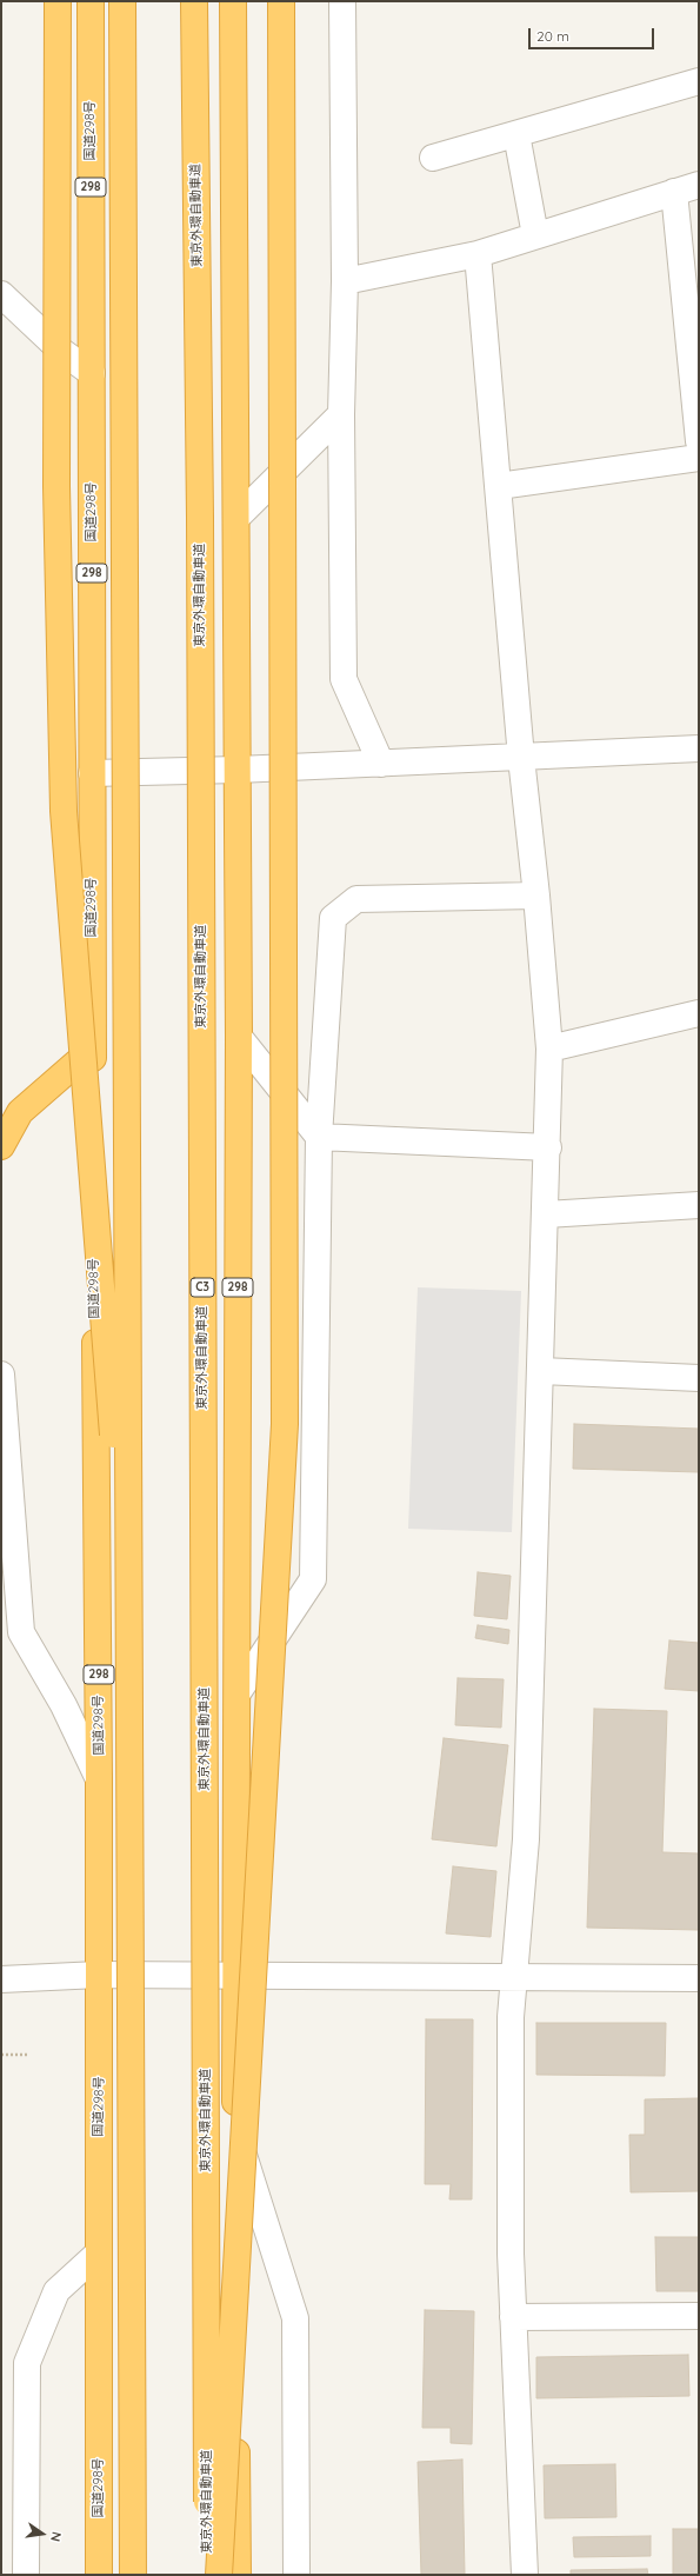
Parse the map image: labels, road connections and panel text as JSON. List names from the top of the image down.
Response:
{
  "streets": {
    "highway": [
      "国道298号",
      "298",
      "東京外環自動車道",
      "C3"
    ]
  },
  "scale_bar": "20 m",
  "north": "right"
}
